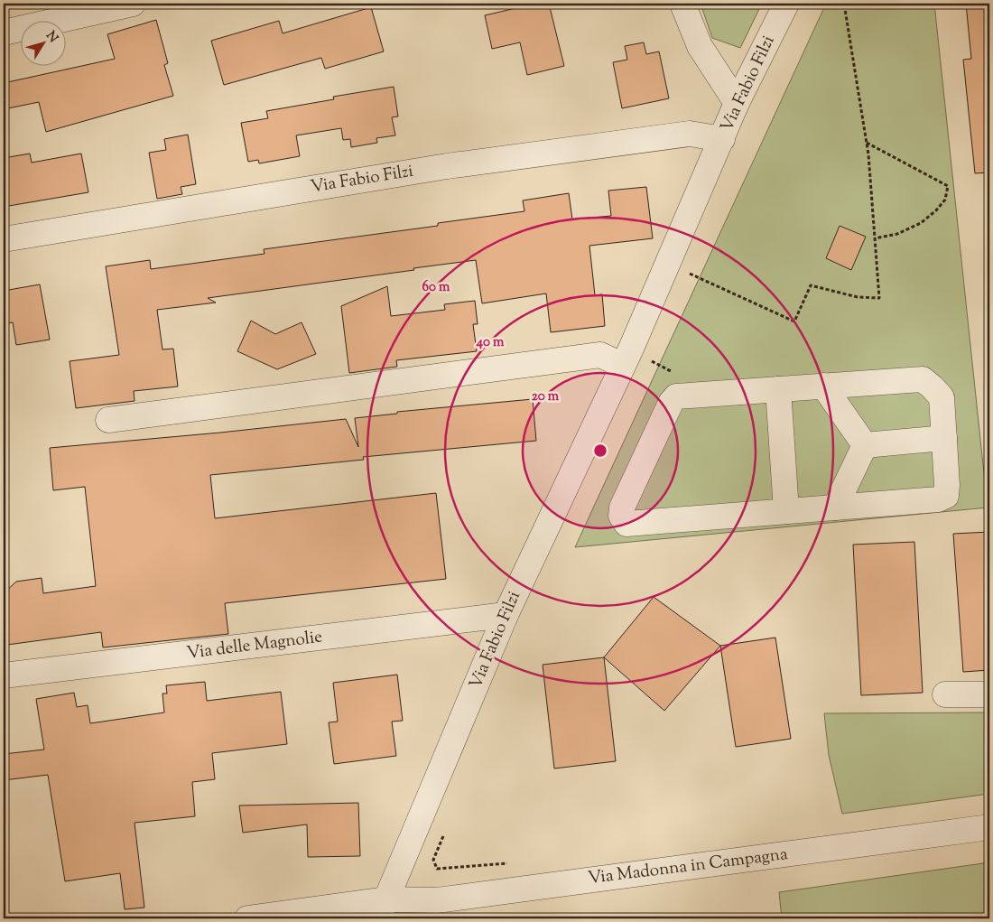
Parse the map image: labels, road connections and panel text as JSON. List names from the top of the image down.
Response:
{
  "streets": {
    "street": ["Via Fabio Filzi", "Via delle Magnolie", "Via Madonna in Campagna"]
  },
  "crossings": [
    ["Via Fabio Filzi", "Via delle Magnolie"],
    ["Via Fabio Filzi", "Via Madonna in Campagna"]
  ],
  "north": "top right",
  "rings": ["60 m", "40 m", "20 m"]
}
